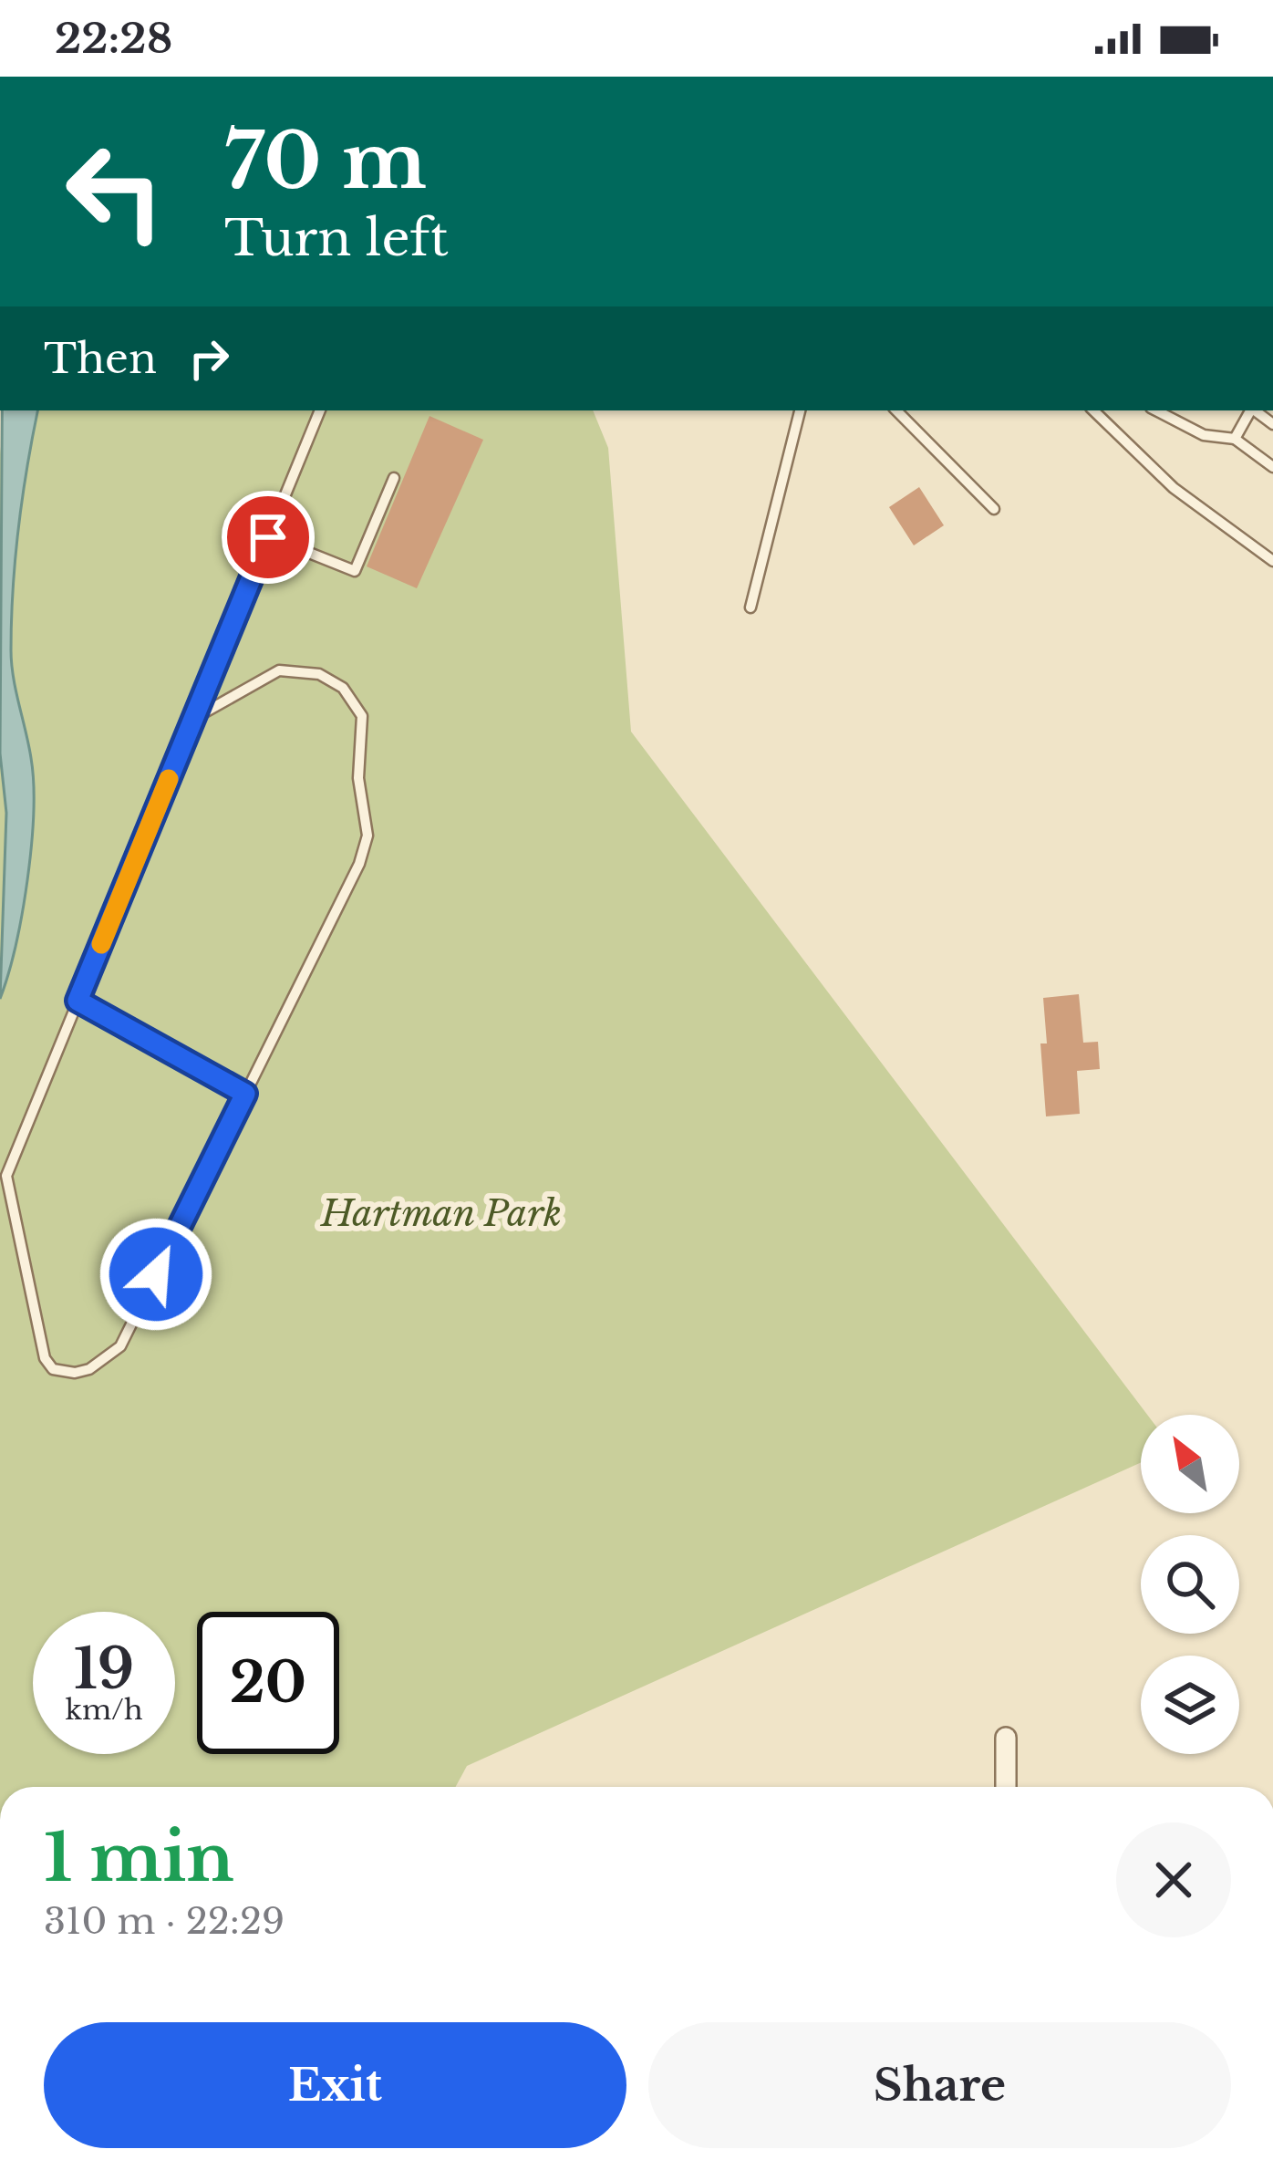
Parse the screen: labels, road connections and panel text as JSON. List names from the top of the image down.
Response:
{
  "parks": ["Hartman Park"],
  "north": "top left",
  "page": {
    "status": "22:28",
    "turn": ["70 m", "Turn left"],
    "then": "Then",
    "speed": "19 km/h",
    "limit": "20",
    "heading": ["1 min", "310 m · 22:29"],
    "buttons": ["Exit", "Share"]
  }
}
